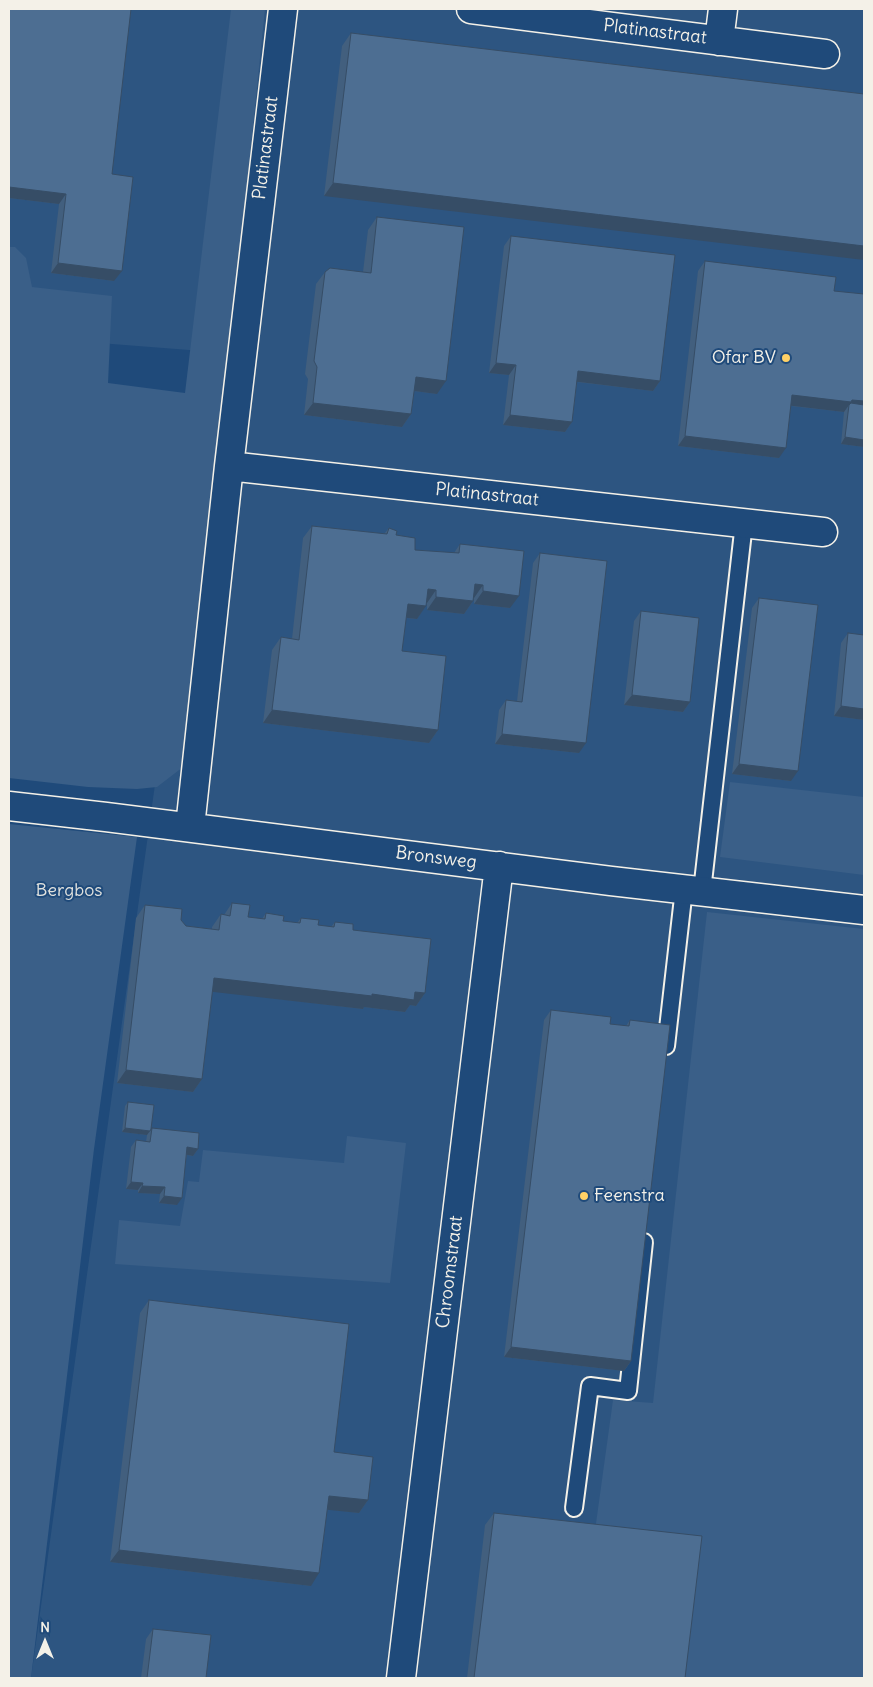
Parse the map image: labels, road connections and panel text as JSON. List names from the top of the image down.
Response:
{
  "streets": {
    "street": ["Platinastraat", "Bronsweg", "Chroomstraat"]
  },
  "crossings": [
    ["Platinastraat", "Bronsweg"],
    ["Bronsweg", "Chroomstraat"]
  ],
  "parks": ["Bergbos"],
  "places": ["Ofar BV", "Feenstra"],
  "north": "top"
}
